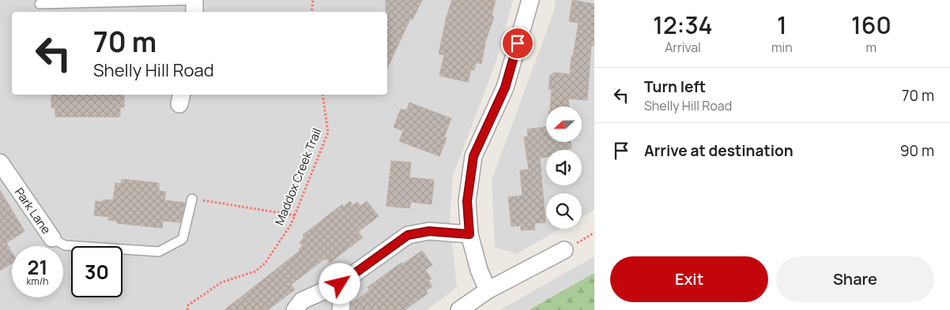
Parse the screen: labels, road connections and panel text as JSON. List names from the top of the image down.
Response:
{
  "streets": {
    "street": ["Park Lane"],
    "path": ["Maddox Creek Trail"]
  },
  "north": "left",
  "page": {
    "eta": [
      "12:34",
      "Arrival",
      "1",
      "min",
      "160",
      "m"
    ],
    "turn": ["70 m", "Shelly Hill Road"],
    "list": [
      {
        "name": "Turn left",
        "note": "Shelly Hill Road",
        "value": "70 m"
      },
      {
        "name": "Arrive at destination",
        "value": "90 m"
      }
    ],
    "speed": "21 km/h",
    "limit": "30",
    "buttons": ["Exit", "Share"]
  }
}
